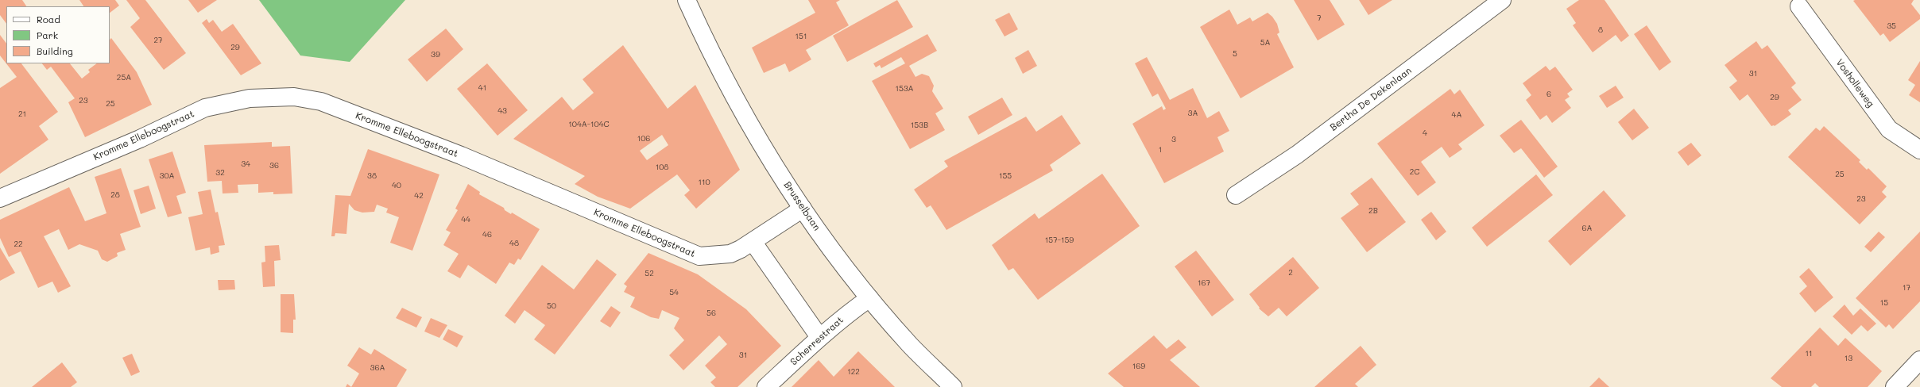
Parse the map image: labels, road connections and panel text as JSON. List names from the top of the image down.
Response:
{
  "streets": {
    "street": [
      "Vosholleweg",
      "Bertha De Dekenlaan",
      "Kromme Elleboogstraat",
      "Brusselbaan",
      "Scherrestraat"
    ]
  },
  "crossings": [
    ["Kromme Elleboogstraat", "Brusselbaan"],
    ["Brusselbaan", "Scherrestraat"]
  ],
  "house_numbers": [
    "7",
    "35",
    "8",
    "151",
    "27",
    "5A",
    "29",
    "5",
    "39",
    "31",
    "25A",
    "41",
    "153A",
    "6",
    "29",
    "23",
    "25",
    "43",
    "3A",
    "21",
    "4A",
    "104A-104C",
    "153B",
    "4",
    "106",
    "3",
    "1",
    "34",
    "36",
    "108",
    "2C",
    "32",
    "25",
    "30A",
    "38",
    "155",
    "110",
    "40",
    "28",
    "42",
    "23",
    "2B",
    "44",
    "6A",
    "46",
    "157-159",
    "48",
    "22",
    "2",
    "52",
    "167",
    "17",
    "54",
    "15",
    "50",
    "56",
    "11",
    "31",
    "13",
    "169",
    "36A",
    "122"
  ],
  "legend": ["Road", "Park", "Building"]
}
